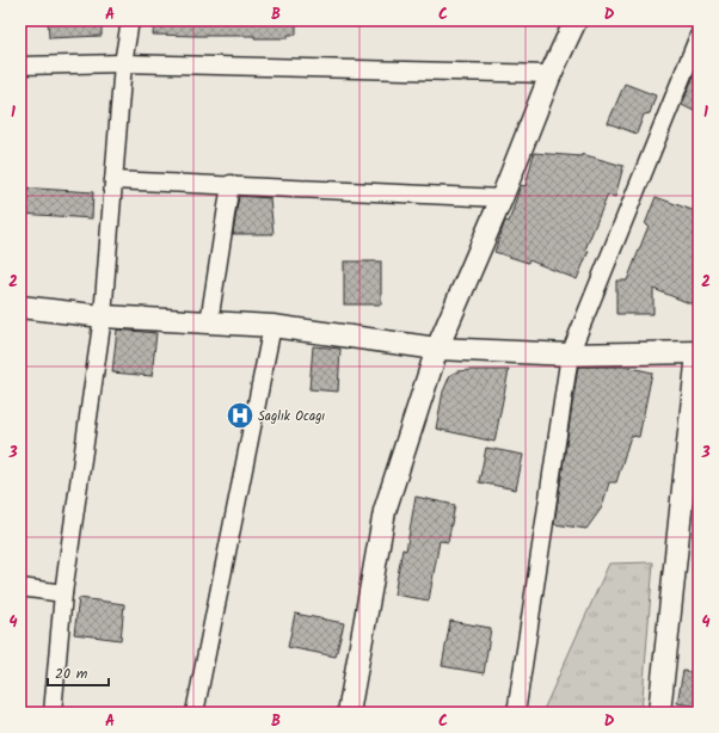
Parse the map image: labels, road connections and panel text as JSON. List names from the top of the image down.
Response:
{
  "places": {
    "hospital": ["Saglık Ocagı"]
  },
  "scale_bar": "20 m",
  "grid": {
    "columns": [
      "A",
      "B",
      "C",
      "D"
    ],
    "rows": [
      "1",
      "2",
      "3",
      "4"
    ]
  }
}
